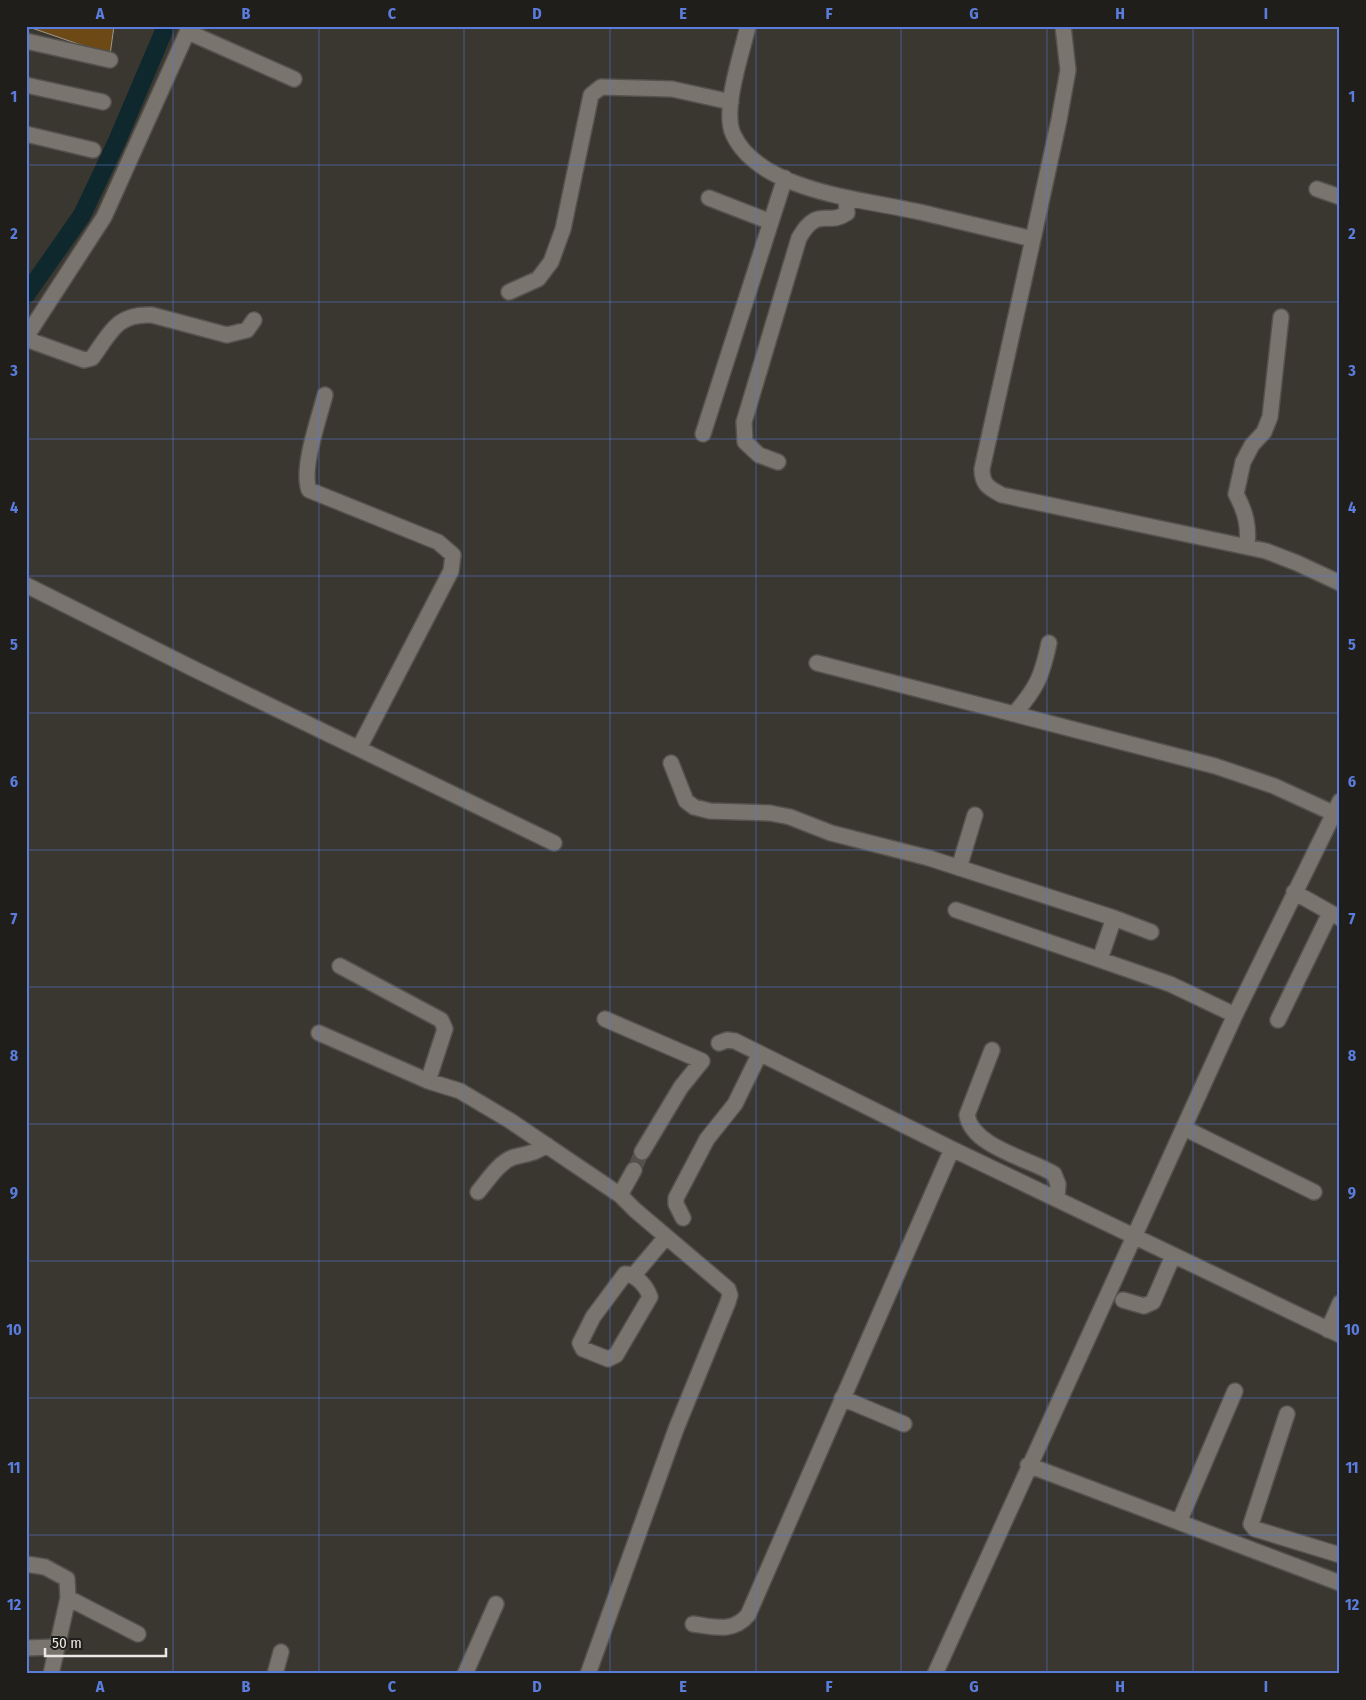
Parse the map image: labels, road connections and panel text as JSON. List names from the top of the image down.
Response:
{
  "scale_bar": "50 m",
  "grid": {
    "columns": [
      "A",
      "B",
      "C",
      "D",
      "E",
      "F",
      "G",
      "H",
      "I"
    ],
    "rows": [
      "1",
      "2",
      "3",
      "4",
      "5",
      "6",
      "7",
      "8",
      "9",
      "10",
      "11",
      "12"
    ]
  }
}
